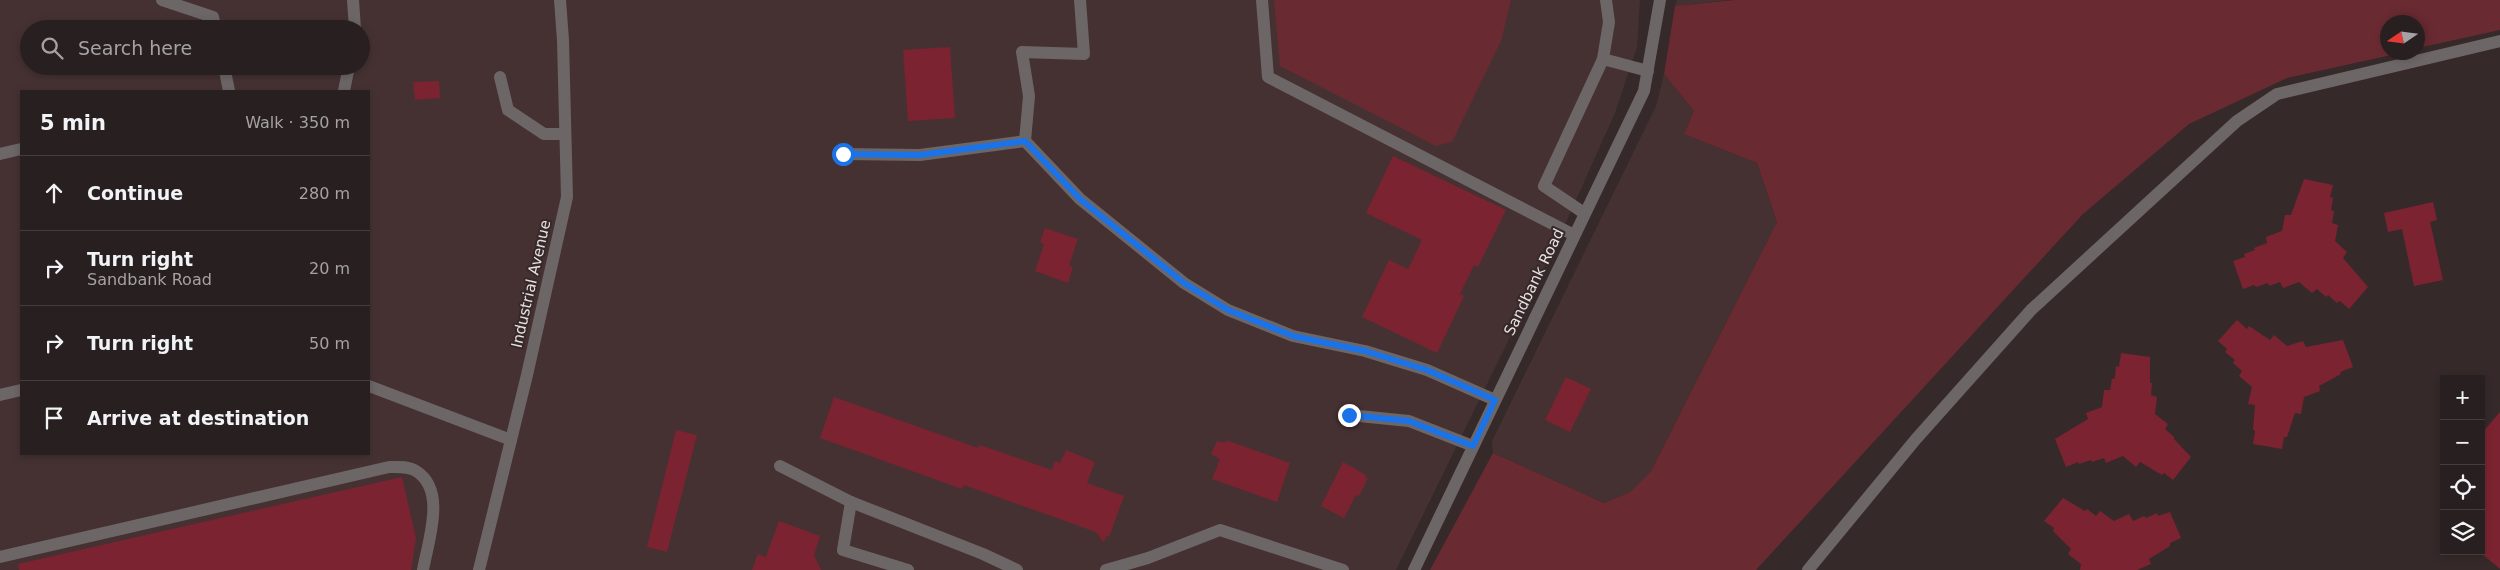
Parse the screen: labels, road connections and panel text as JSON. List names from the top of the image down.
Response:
{
  "streets": {
    "street": ["Sandbank Road", "Industrial Avenue"]
  },
  "north": "left",
  "page": {
    "search": "Search here",
    "heading": ["5 min", "Walk · 350 m"],
    "list": [
      ["Continue", "280 m"],
      ["Turn right", "Sandbank Road", "20 m"],
      ["Turn right", "50 m"],
      "Arrive at destination"
    ],
    "map_buttons": ["+", "−"]
  }
}
